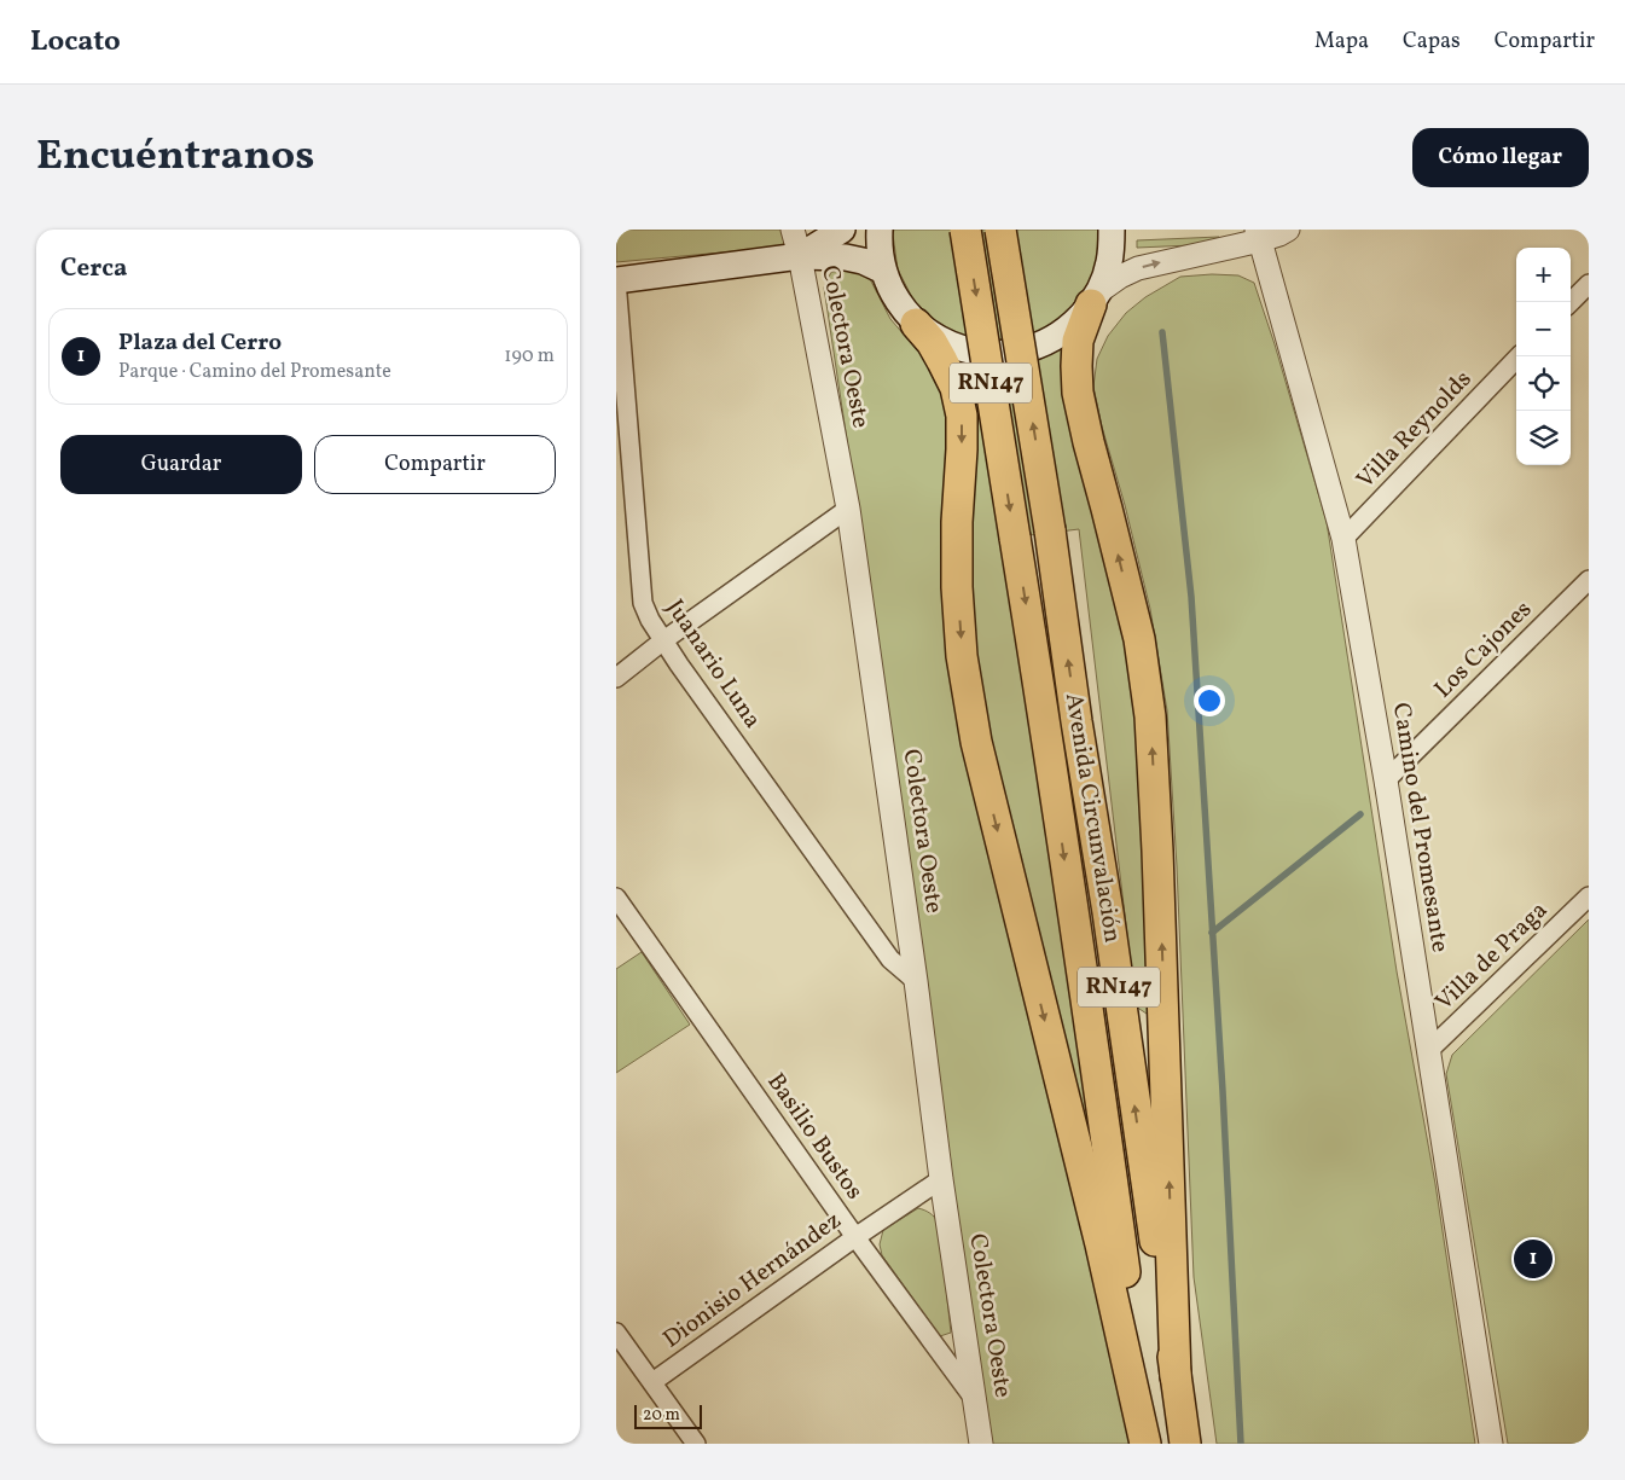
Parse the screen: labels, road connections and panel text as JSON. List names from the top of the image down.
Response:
{
  "streets": {
    "highway": ["RN147", "Avenida Circunvalación"],
    "street": [
      "Colectora Oeste",
      "Villa Reynolds",
      "Los Cajones",
      "Juanario Luna",
      "Camino del Promesante",
      "Villa de Praga",
      "Basilio Bustos",
      "Dionisio Hernández"
    ]
  },
  "crossings": [
    ["Colectora Oeste", "Juanario Luna"],
    ["Colectora Oeste", "Basilio Bustos"],
    ["Colectora Oeste", "Dionisio Hernández"],
    ["Villa Reynolds", "Camino del Promesante"],
    ["Los Cajones", "Camino del Promesante"],
    ["Camino del Promesante", "Villa de Praga"],
    ["Basilio Bustos", "Dionisio Hernández"]
  ],
  "scale_bar": "20 m",
  "page": {
    "header": "Locato",
    "nav": ["Mapa", "Capas", "Compartir"],
    "title": "Encuéntranos",
    "buttons": [
      "Cómo llegar",
      ["Guardar", "Compartir"]
    ],
    "heading": "Cerca",
    "map_buttons": ["+", "−"],
    "list": [
      {
        "mark": "1",
        "name": "Plaza del Cerro",
        "note": "Parque · Camino del Promesante",
        "value": "190 m"
      }
    ],
    "pins": "1",
    "scale": "20 m"
  }
}
